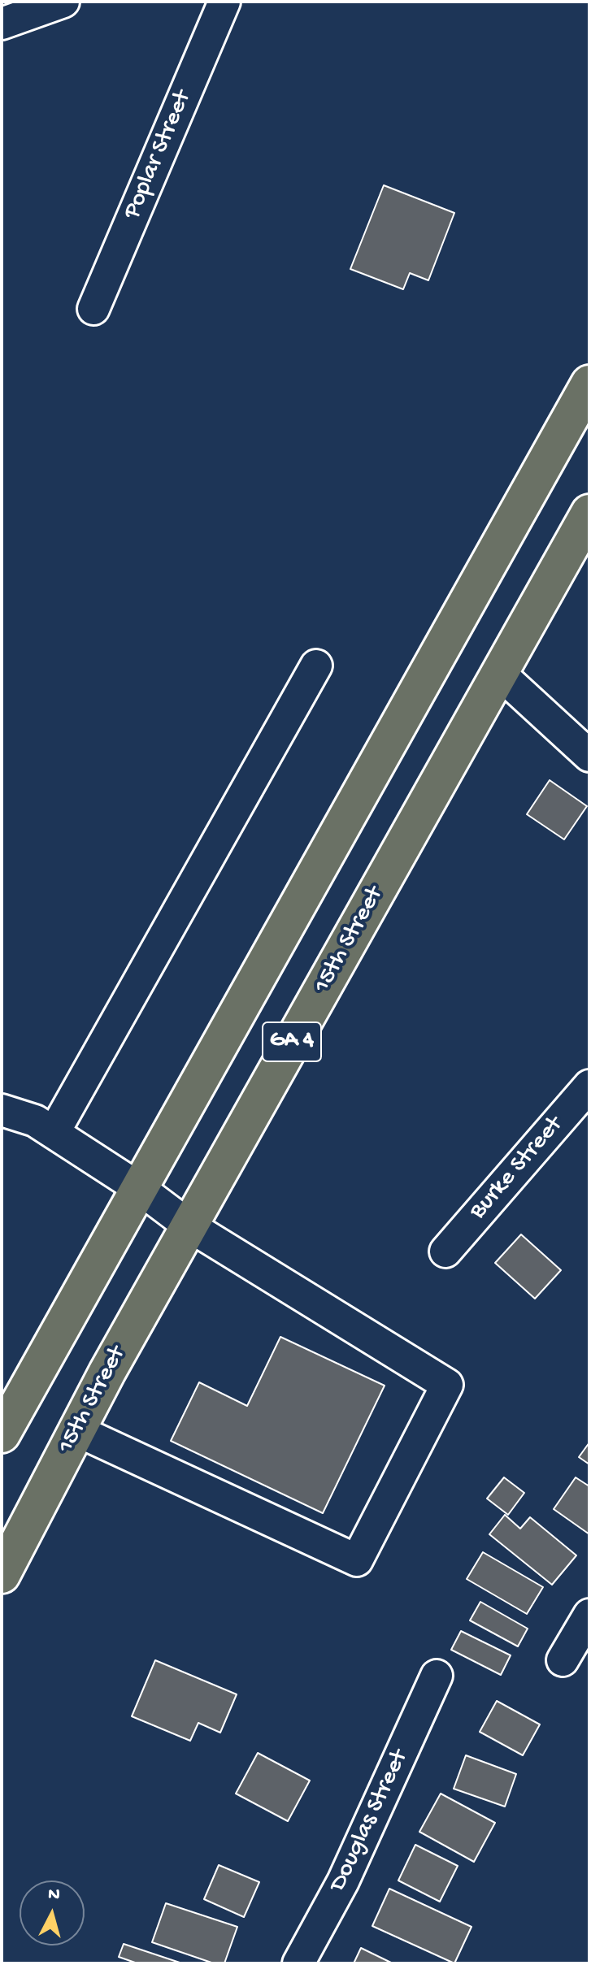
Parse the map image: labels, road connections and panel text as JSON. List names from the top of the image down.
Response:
{
  "streets": {
    "main road": ["15th Street", "GA 4"],
    "street": ["Poplar Street", "Burke Street", "Douglas Street"]
  },
  "north": "top"
}
